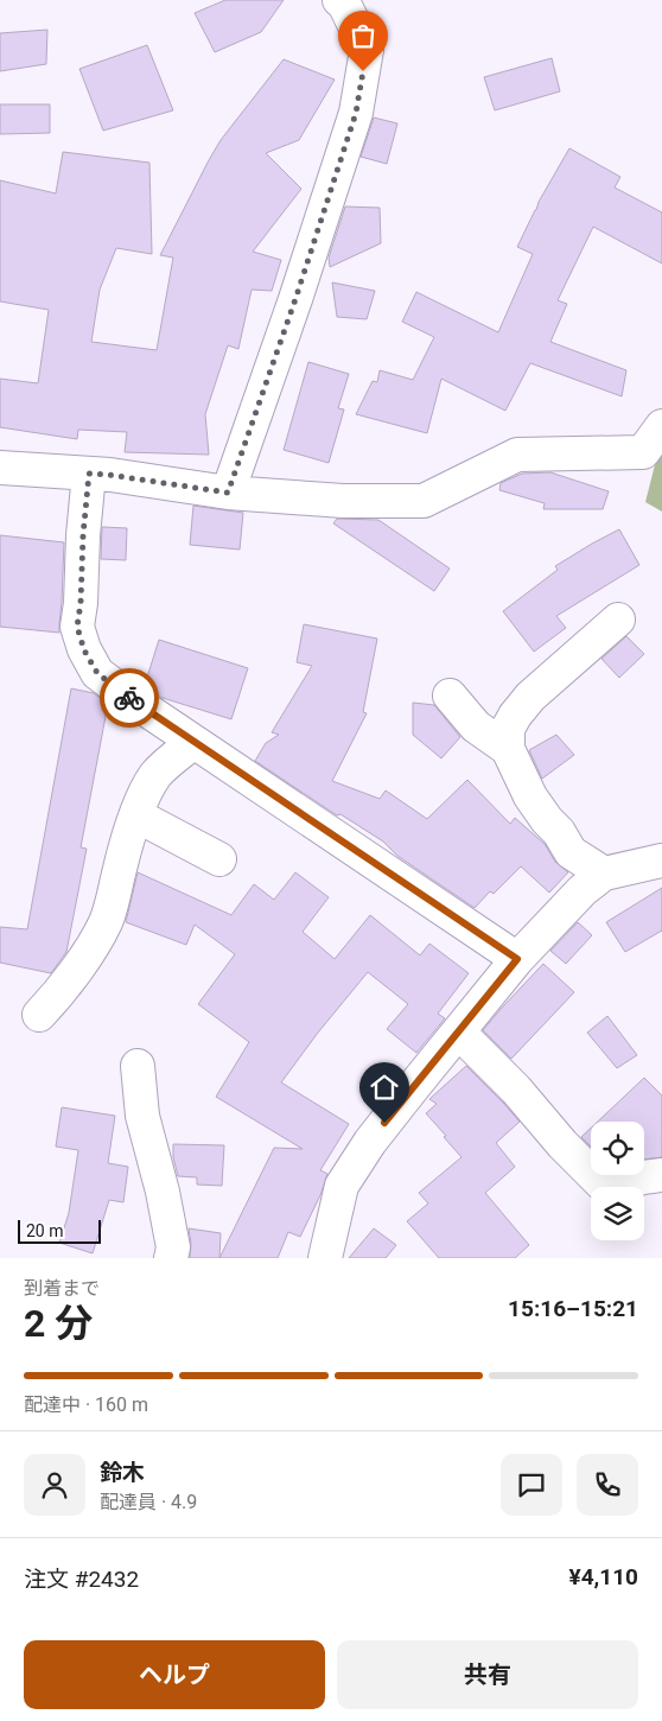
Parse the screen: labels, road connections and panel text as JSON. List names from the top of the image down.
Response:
{
  "scale_bar": "20 m",
  "page": {
    "scale": "20 m",
    "heading": ["2 分", "到着まで", "15:16–15:21"],
    "panel": [
      "鈴木",
      "配達員 · 4.9",
      "注文 #2432",
      "¥4,110"
    ],
    "bar": "配達中 · 160 m",
    "buttons": ["ヘルプ", "共有"]
  }
}
